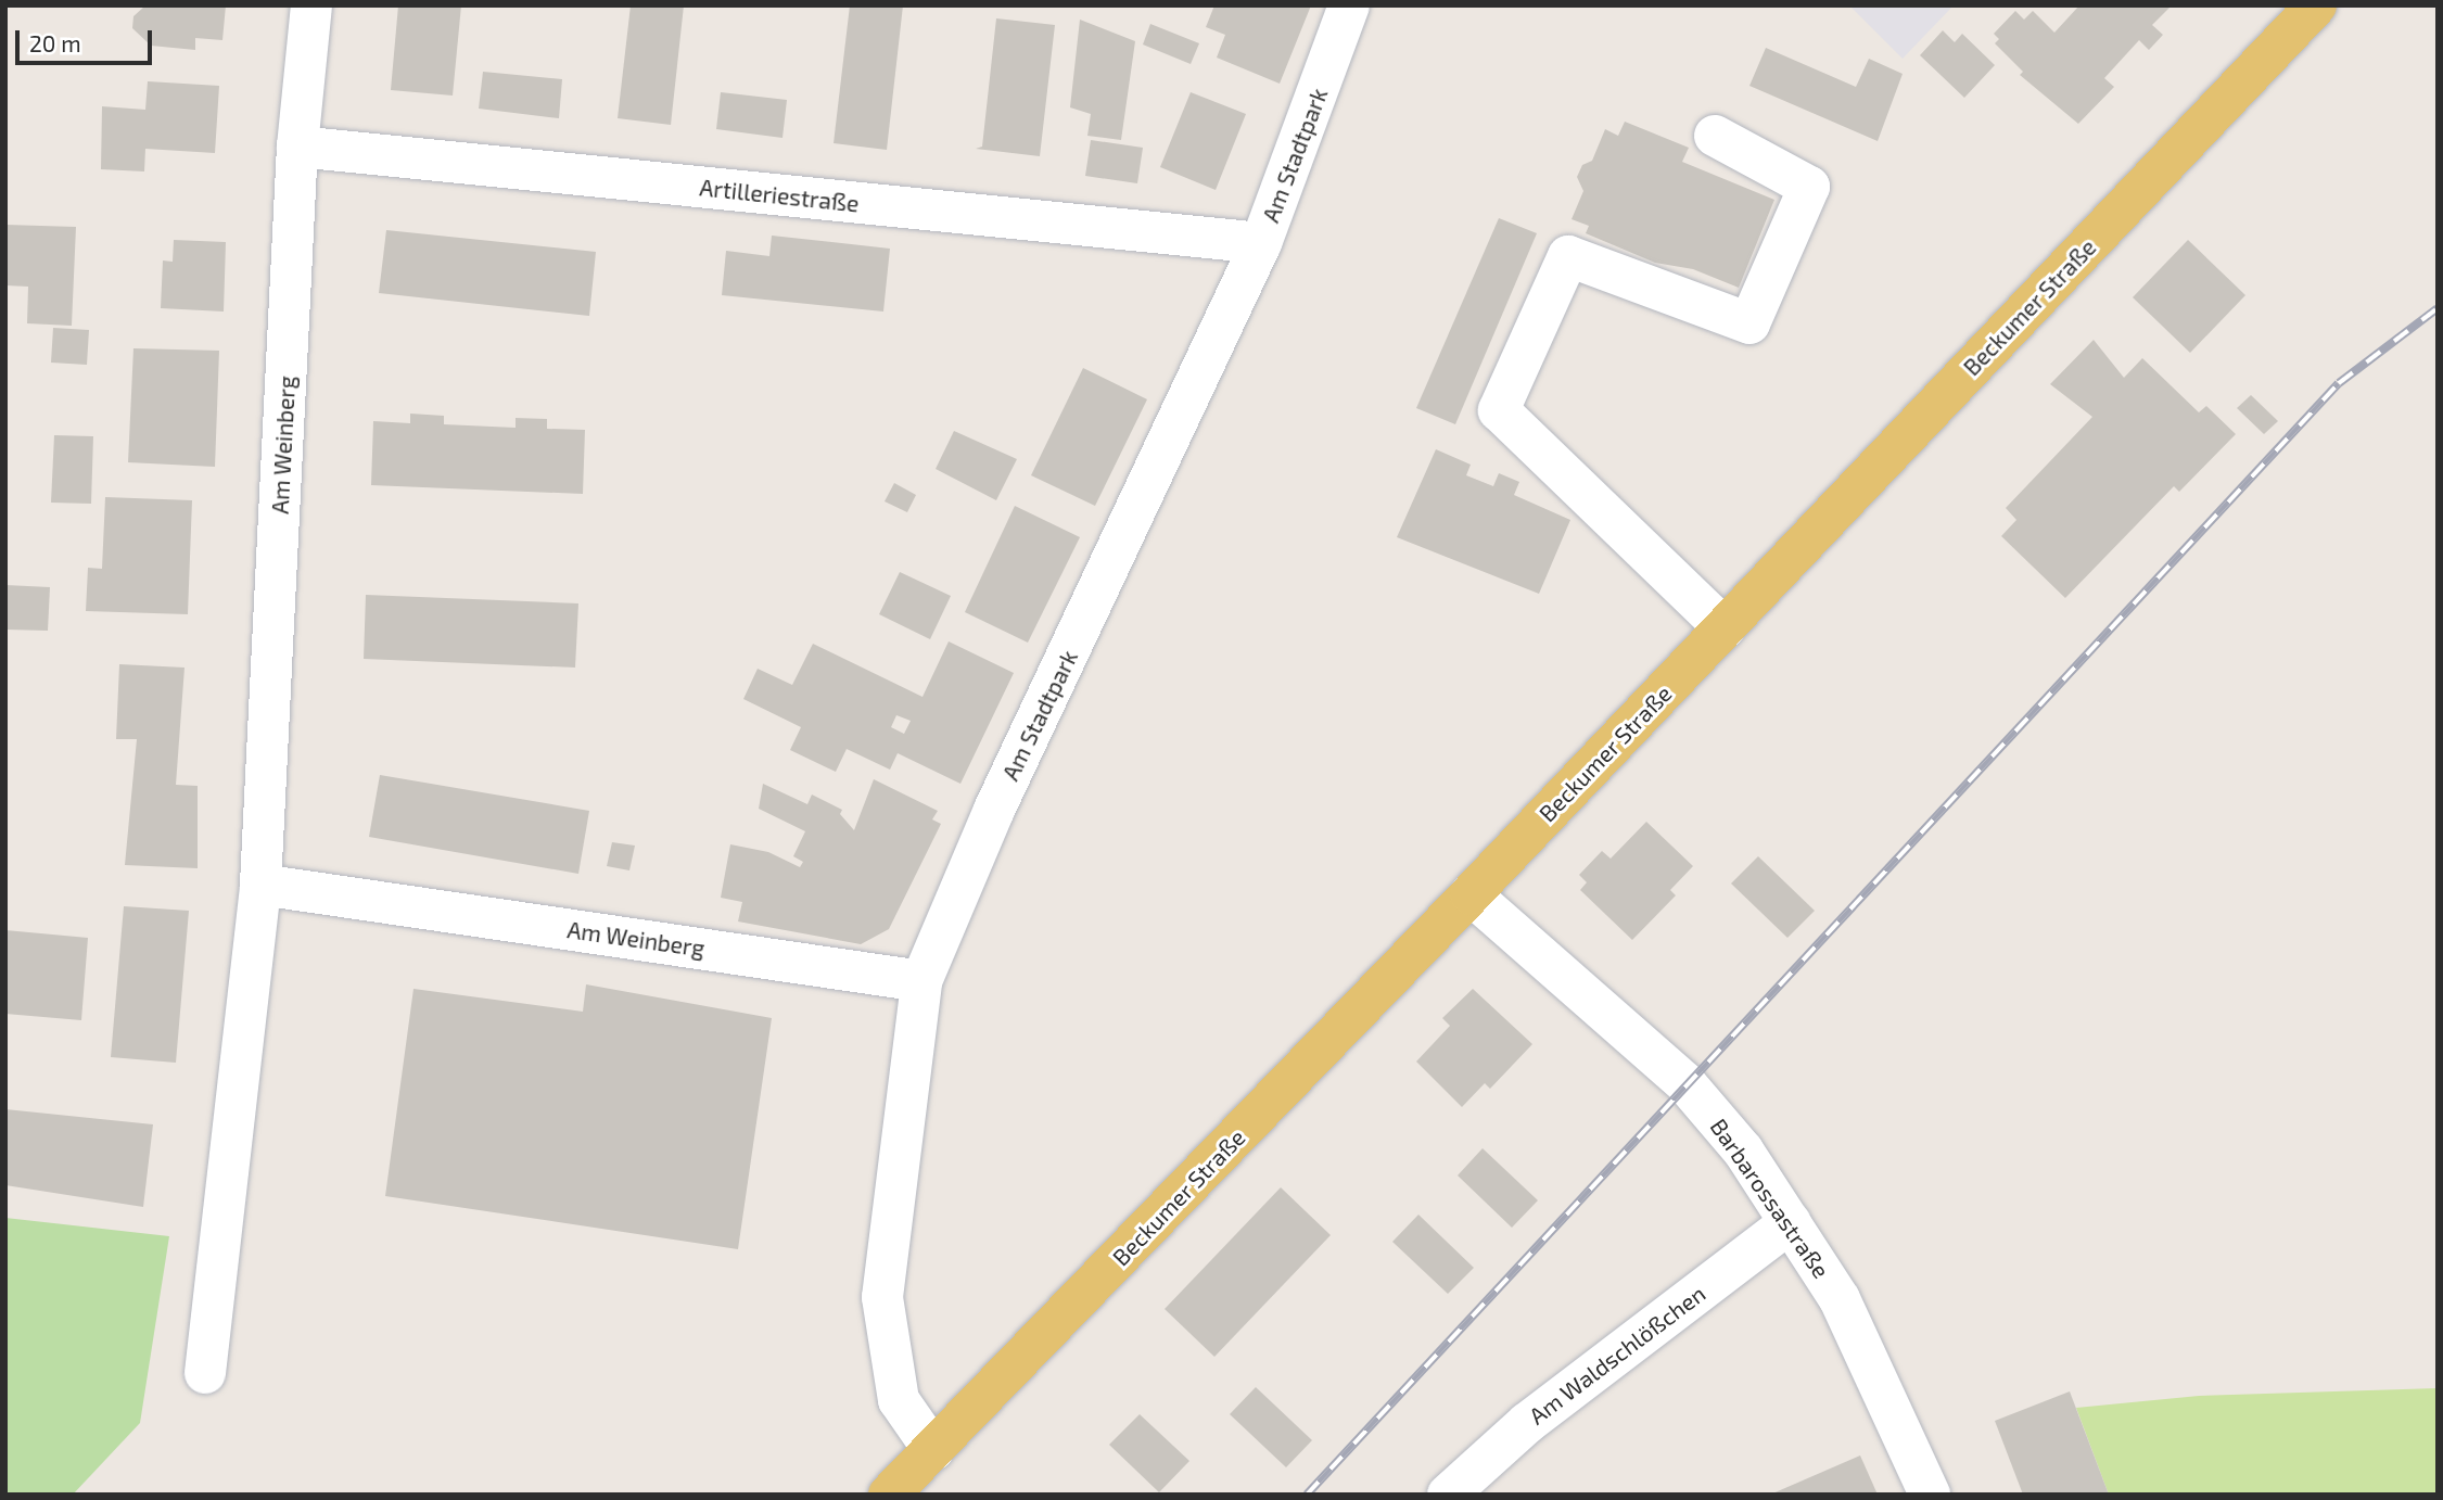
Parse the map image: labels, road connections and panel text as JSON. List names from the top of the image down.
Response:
{
  "streets": {
    "main road": ["Beckumer Straße"],
    "street": [
      "Am Stadtpark",
      "Artilleriestraße",
      "Am Weinberg",
      "Barbarossastraße",
      "Am Waldschlößchen"
    ]
  },
  "crossings": [
    ["Am Stadtpark", "Artilleriestraße"],
    ["Am Stadtpark", "Beckumer Straße"],
    ["Am Stadtpark", "Am Weinberg"],
    ["Artilleriestraße", "Am Weinberg"],
    ["Beckumer Straße", "Barbarossastraße"],
    ["Barbarossastraße", "Am Waldschlößchen"]
  ],
  "scale_bar": "20 m"
}
